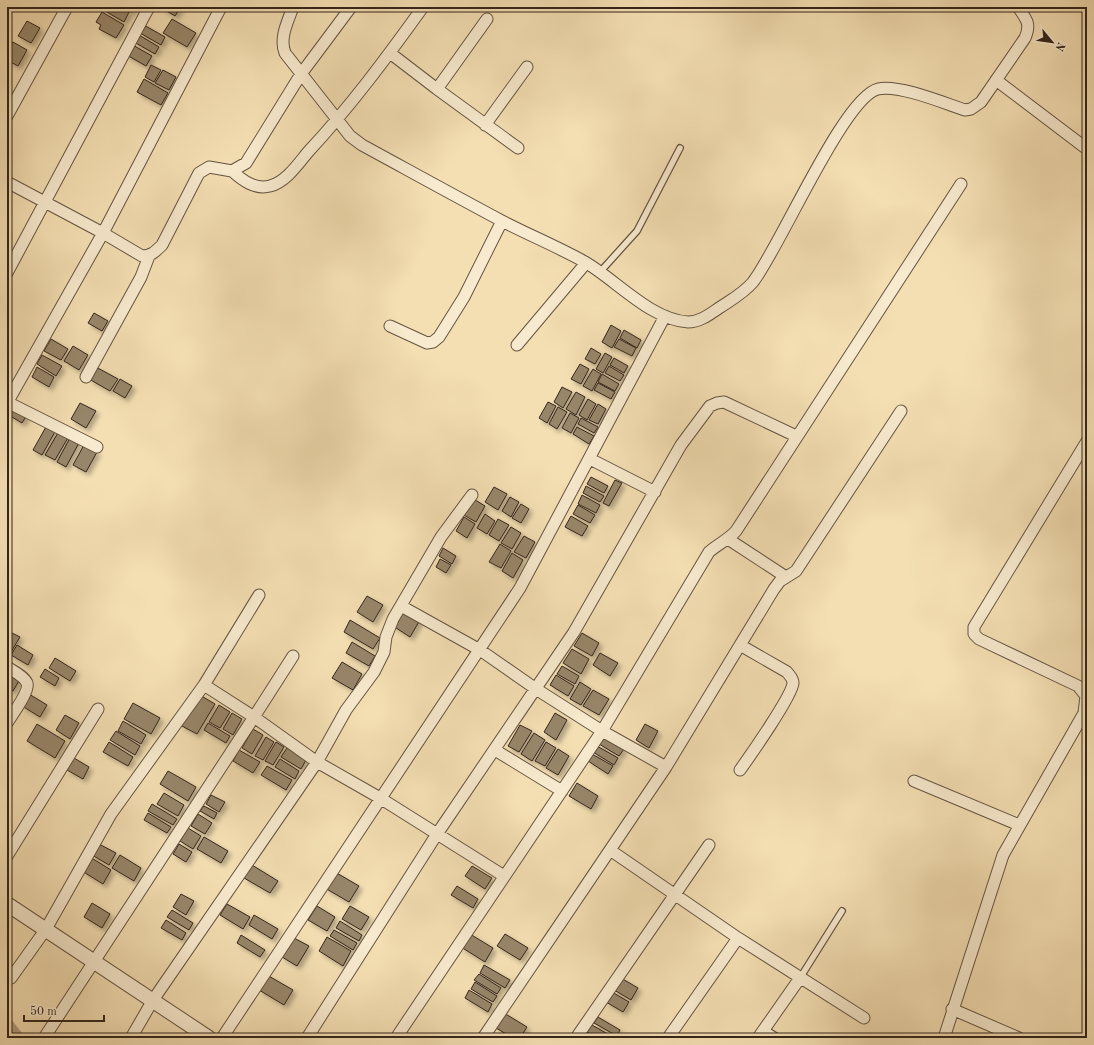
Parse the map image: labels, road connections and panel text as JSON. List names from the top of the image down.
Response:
{
  "scale_bar": "50 m",
  "north": "bottom right"
}
